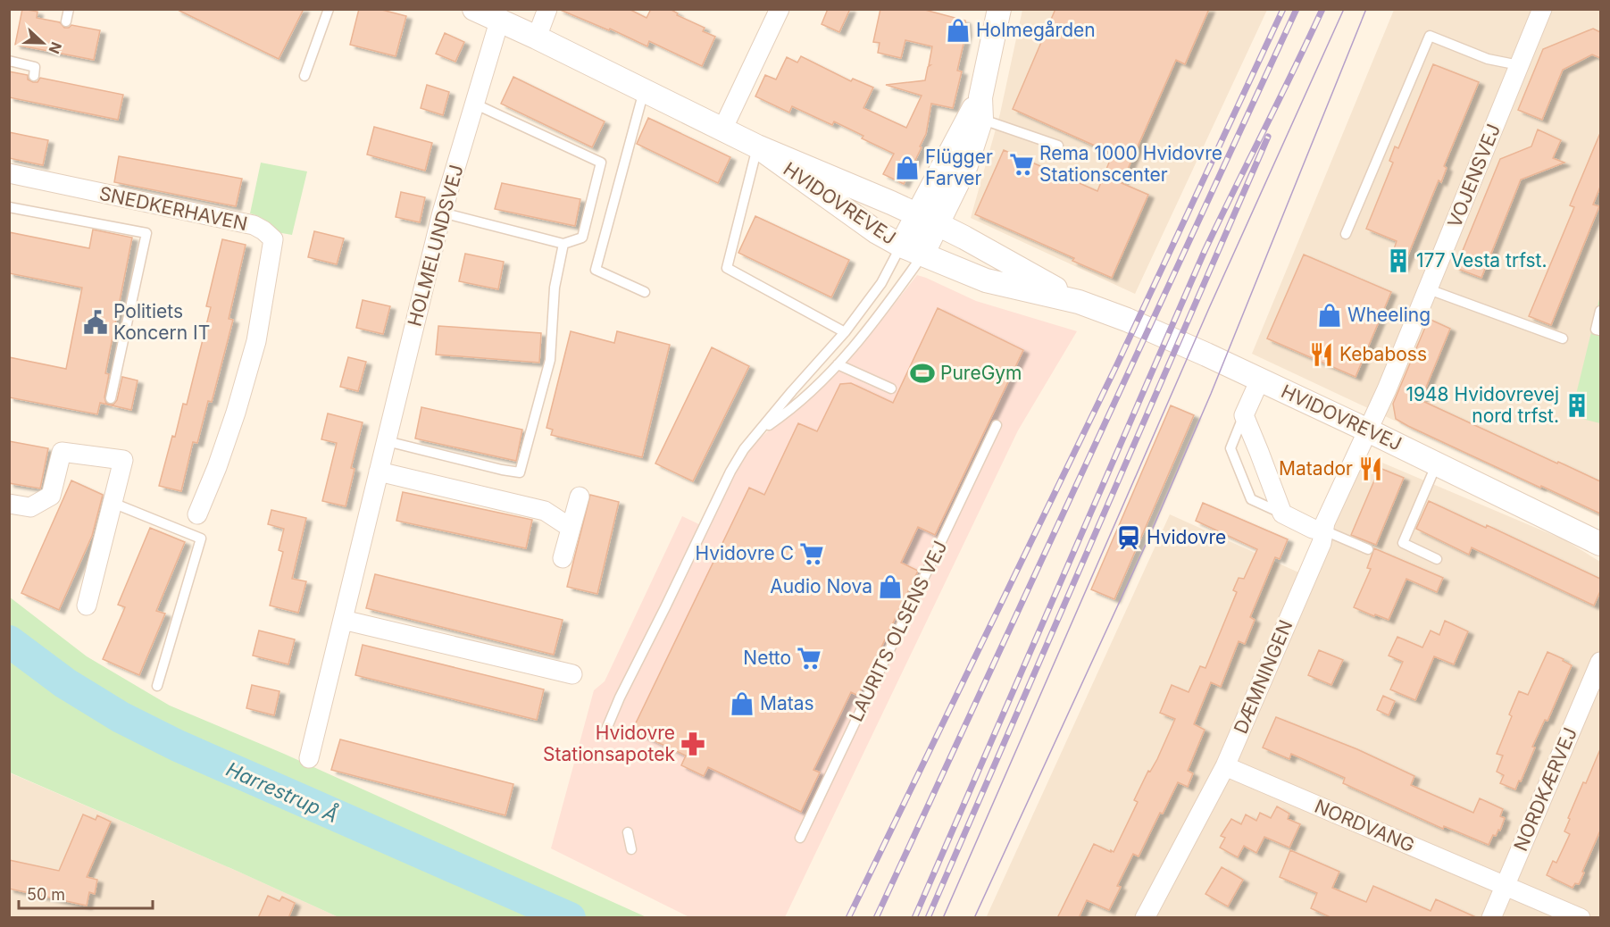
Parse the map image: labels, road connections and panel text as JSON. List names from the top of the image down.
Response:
{
  "streets": {
    "street": [
      "VOJENSVEJ",
      "HVIDOVREVEJ",
      "SNEDKERHAVEN",
      "HOLMELUNDSVEJ",
      "DÆMNINGEN",
      "NORDKÆRVEJ",
      "NORDVANG"
    ],
    "lane": ["LAURITS OLSENS VEJ"]
  },
  "crossings": [
    ["VOJENSVEJ", "HVIDOVREVEJ"],
    ["VOJENSVEJ", "DÆMNINGEN"],
    ["HVIDOVREVEJ", "HOLMELUNDSVEJ"],
    ["HVIDOVREVEJ", "DÆMNINGEN"],
    ["DÆMNINGEN", "NORDVANG"],
    ["NORDKÆRVEJ", "NORDVANG"]
  ],
  "water": ["Harrestrup Å"],
  "places": {
    "shop": [
      "Holmegården",
      "Flügger Farver",
      "Wheeling",
      "Audio Nova",
      "Matas"
    ],
    "supermarket": ["Rema 1000 Hvidovre Stationscenter", "Hvidovre C", "Netto"],
    "building": ["177 Vesta trfst.", "1948 Hvidovrevej nord trfst."],
    "public building": ["Politiets Koncern IT"],
    "restaurant": ["Kebaboss", "Matador"],
    "sports": ["PureGym"],
    "station": ["Hvidovre"],
    "pharmacy": ["Hvidovre Stationsapotek"]
  },
  "scale_bar": "50 m",
  "north": "right"
}
